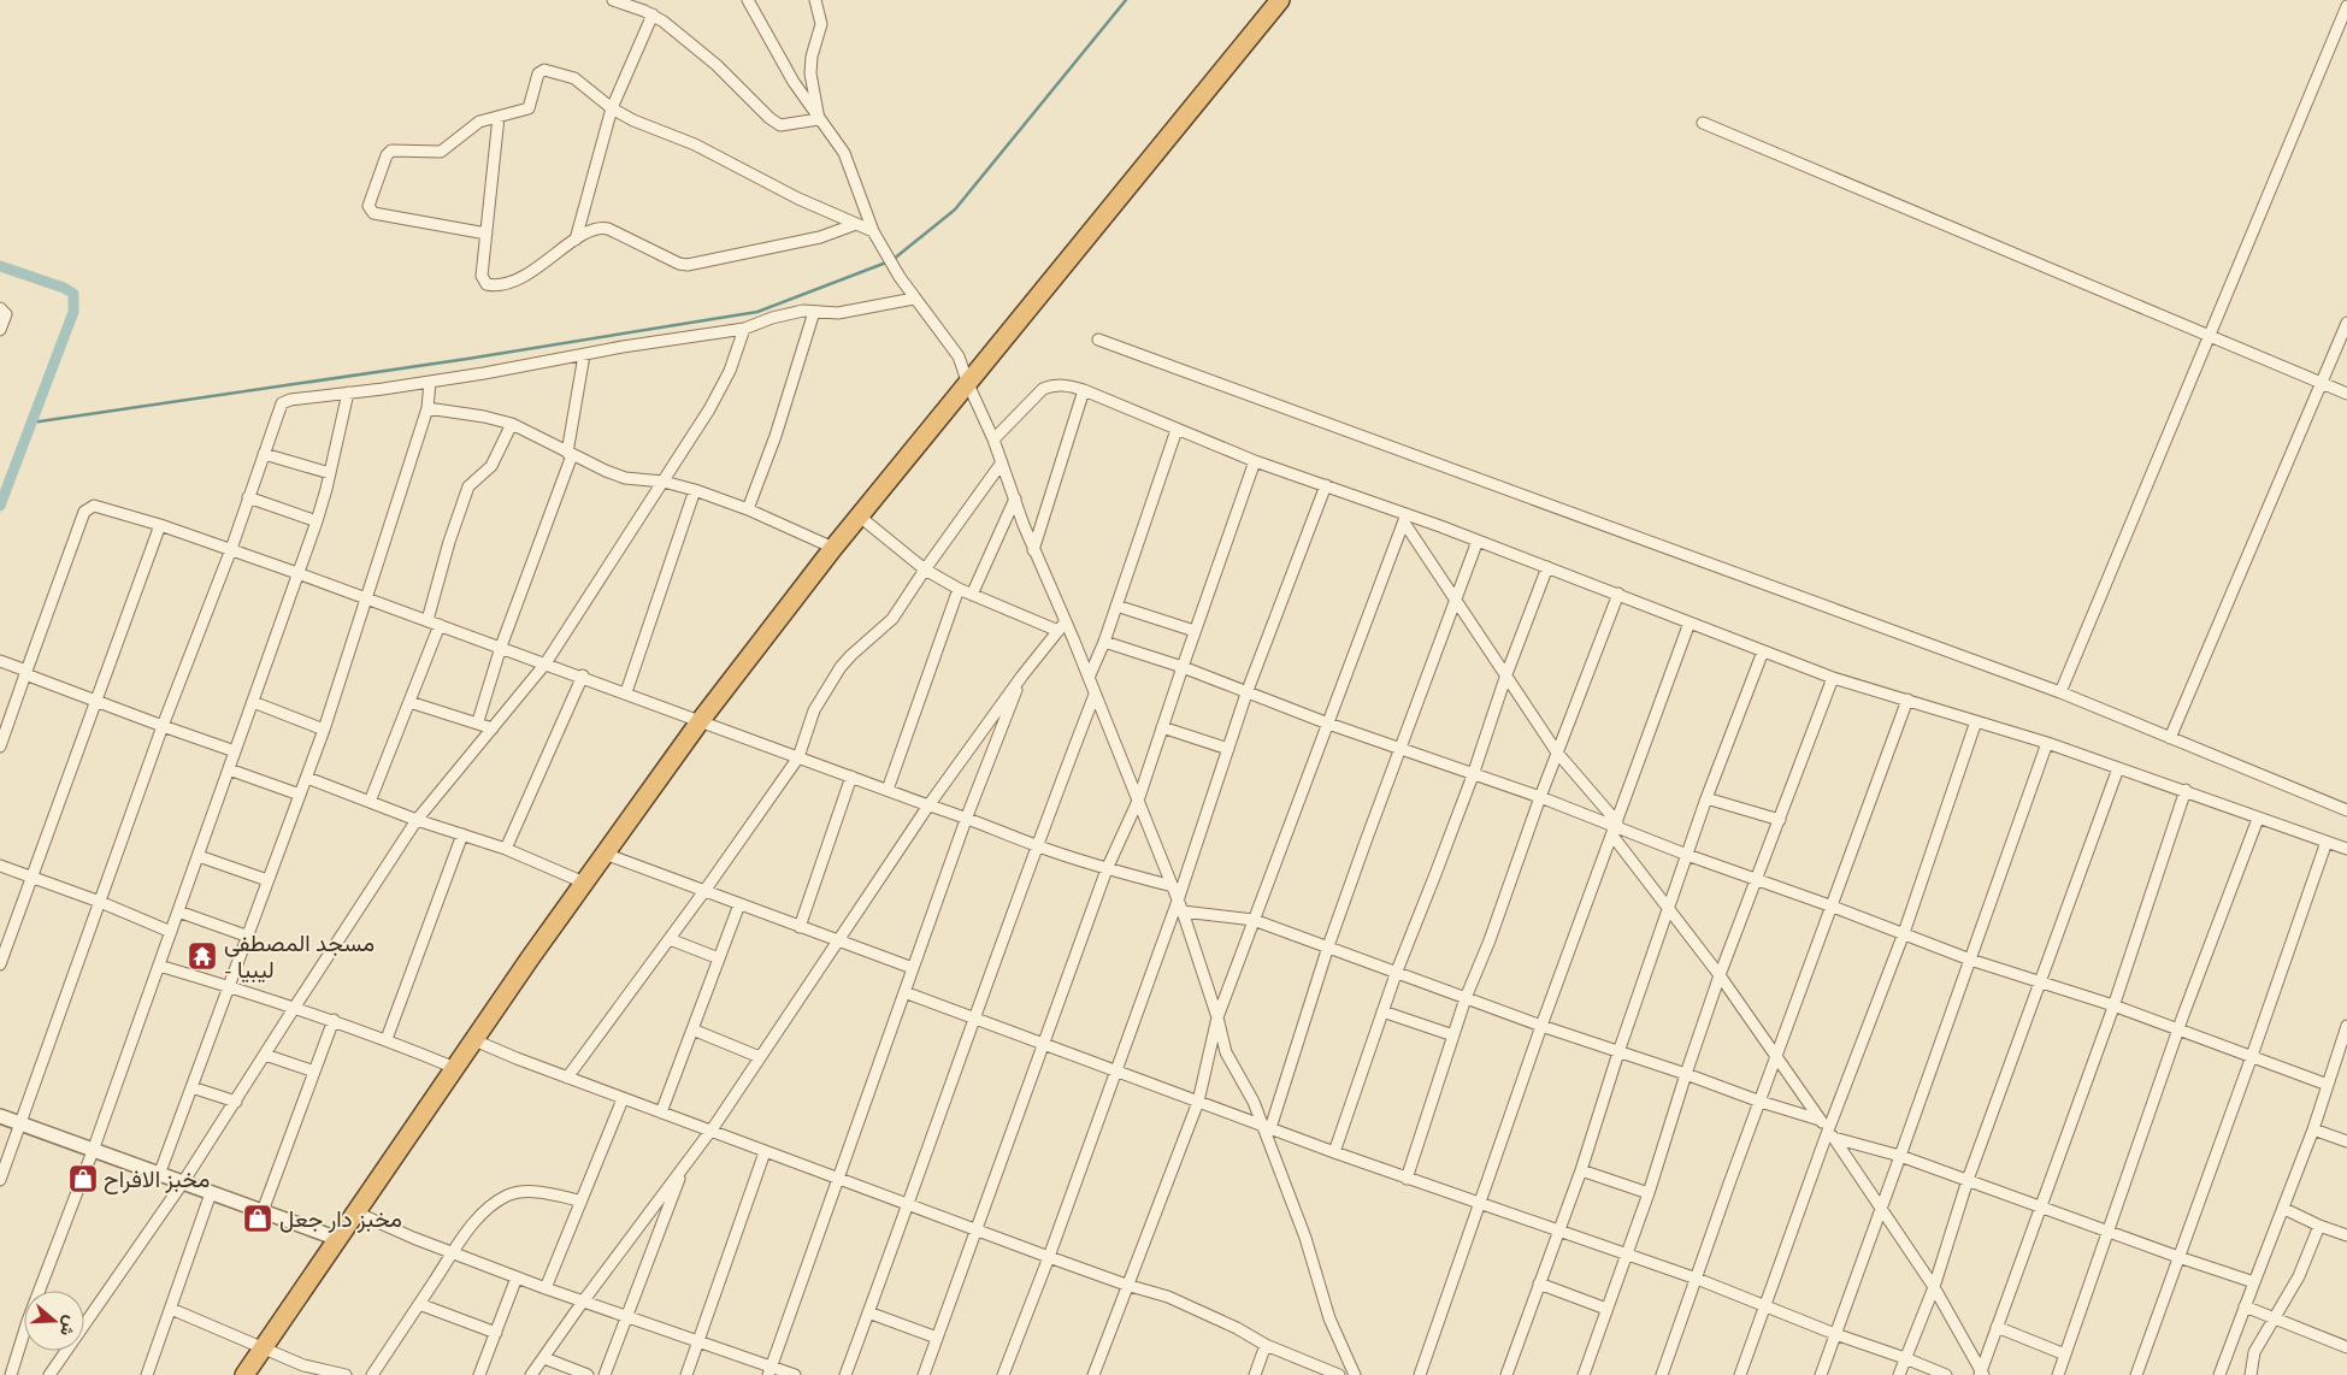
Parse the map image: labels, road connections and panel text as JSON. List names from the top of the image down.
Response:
{
  "places": {
    "temple": ["مسجد المصطفى - ليبيا"],
    "shop": ["مخبز الافراح", "مخبز دار جعل"]
  },
  "north": "right"
}
